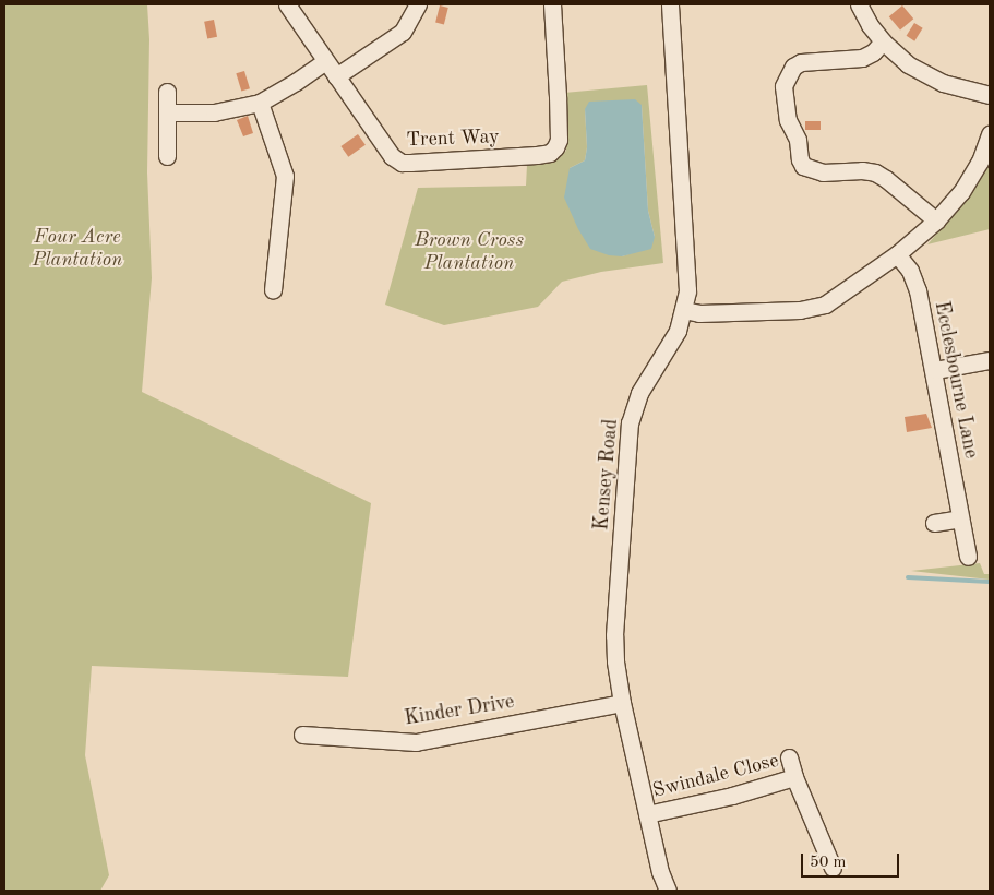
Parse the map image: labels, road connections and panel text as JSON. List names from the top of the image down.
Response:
{
  "streets": {
    "street": [
      "Trent Way",
      "Ecclesbourne Lane",
      "Kensey Road",
      "Kinder Drive",
      "Swindale Close"
    ]
  },
  "crossings": [
    ["Kensey Road", "Kinder Drive"],
    ["Kensey Road", "Swindale Close"]
  ],
  "parks": ["Four Acre Plantation", "Brown Cross Plantation"],
  "scale_bar": "50 m"
}
